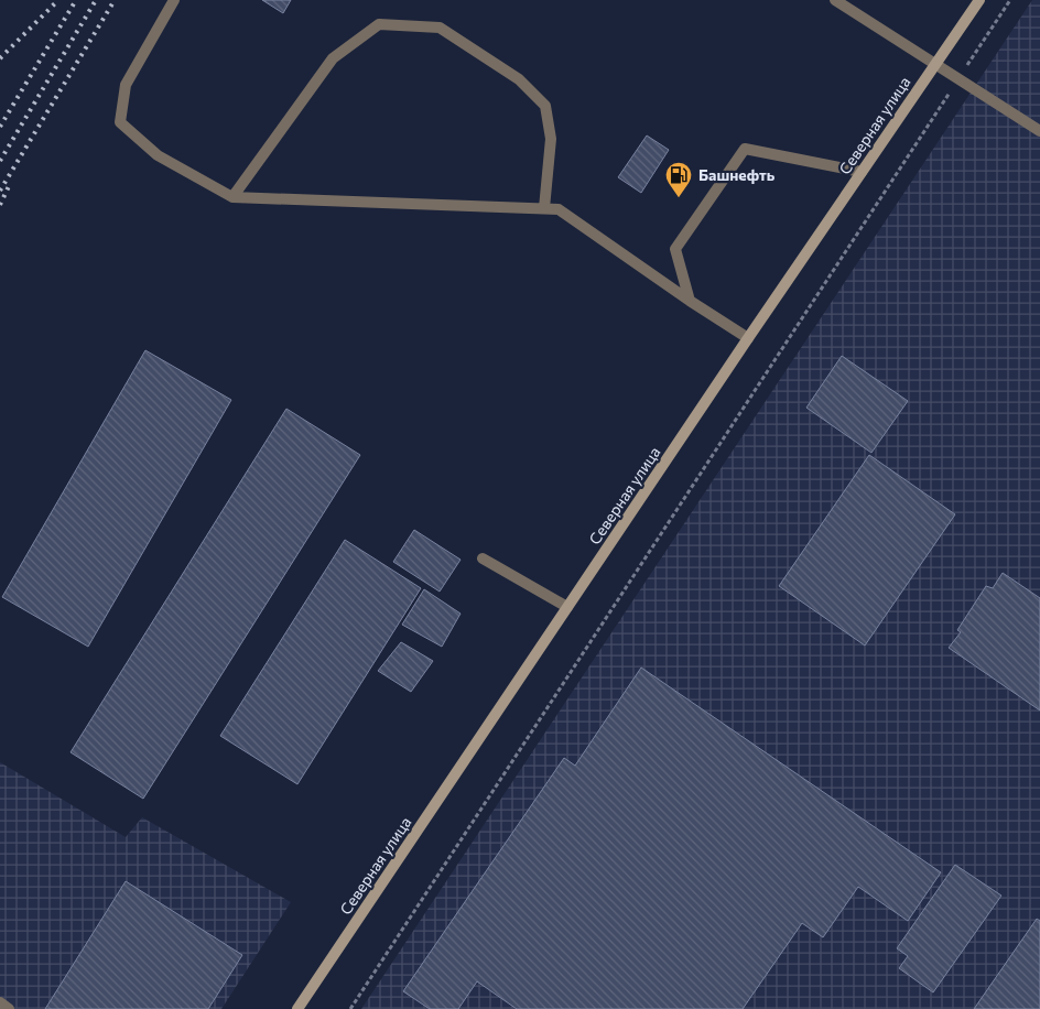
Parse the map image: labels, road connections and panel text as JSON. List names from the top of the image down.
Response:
{
  "streets": {
    "main road": ["Северная улица"]
  },
  "places": {
    "fuel station": ["Башнефть"]
  }
}
